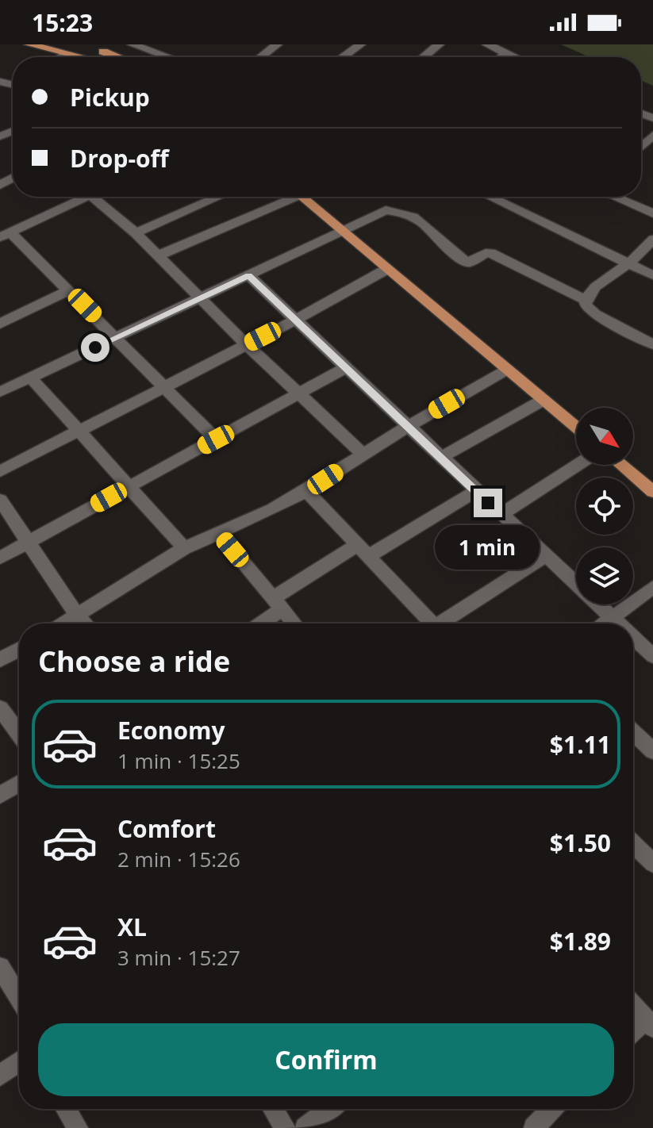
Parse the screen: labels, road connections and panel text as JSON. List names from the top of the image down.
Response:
{
  "north": "bottom right",
  "page": {
    "status": "15:23",
    "banner": ["Pickup", "Drop-off"],
    "bubble": "1 min",
    "heading": "Choose a ride",
    "list": [
      {
        "name": "Economy",
        "note": "1 min · 15:25",
        "value": "$1.11"
      },
      {
        "name": "Comfort",
        "note": "2 min · 15:26",
        "value": "$1.50"
      },
      {
        "name": "XL",
        "note": "3 min · 15:27",
        "value": "$1.89"
      }
    ],
    "buttons": "Confirm"
  }
}
